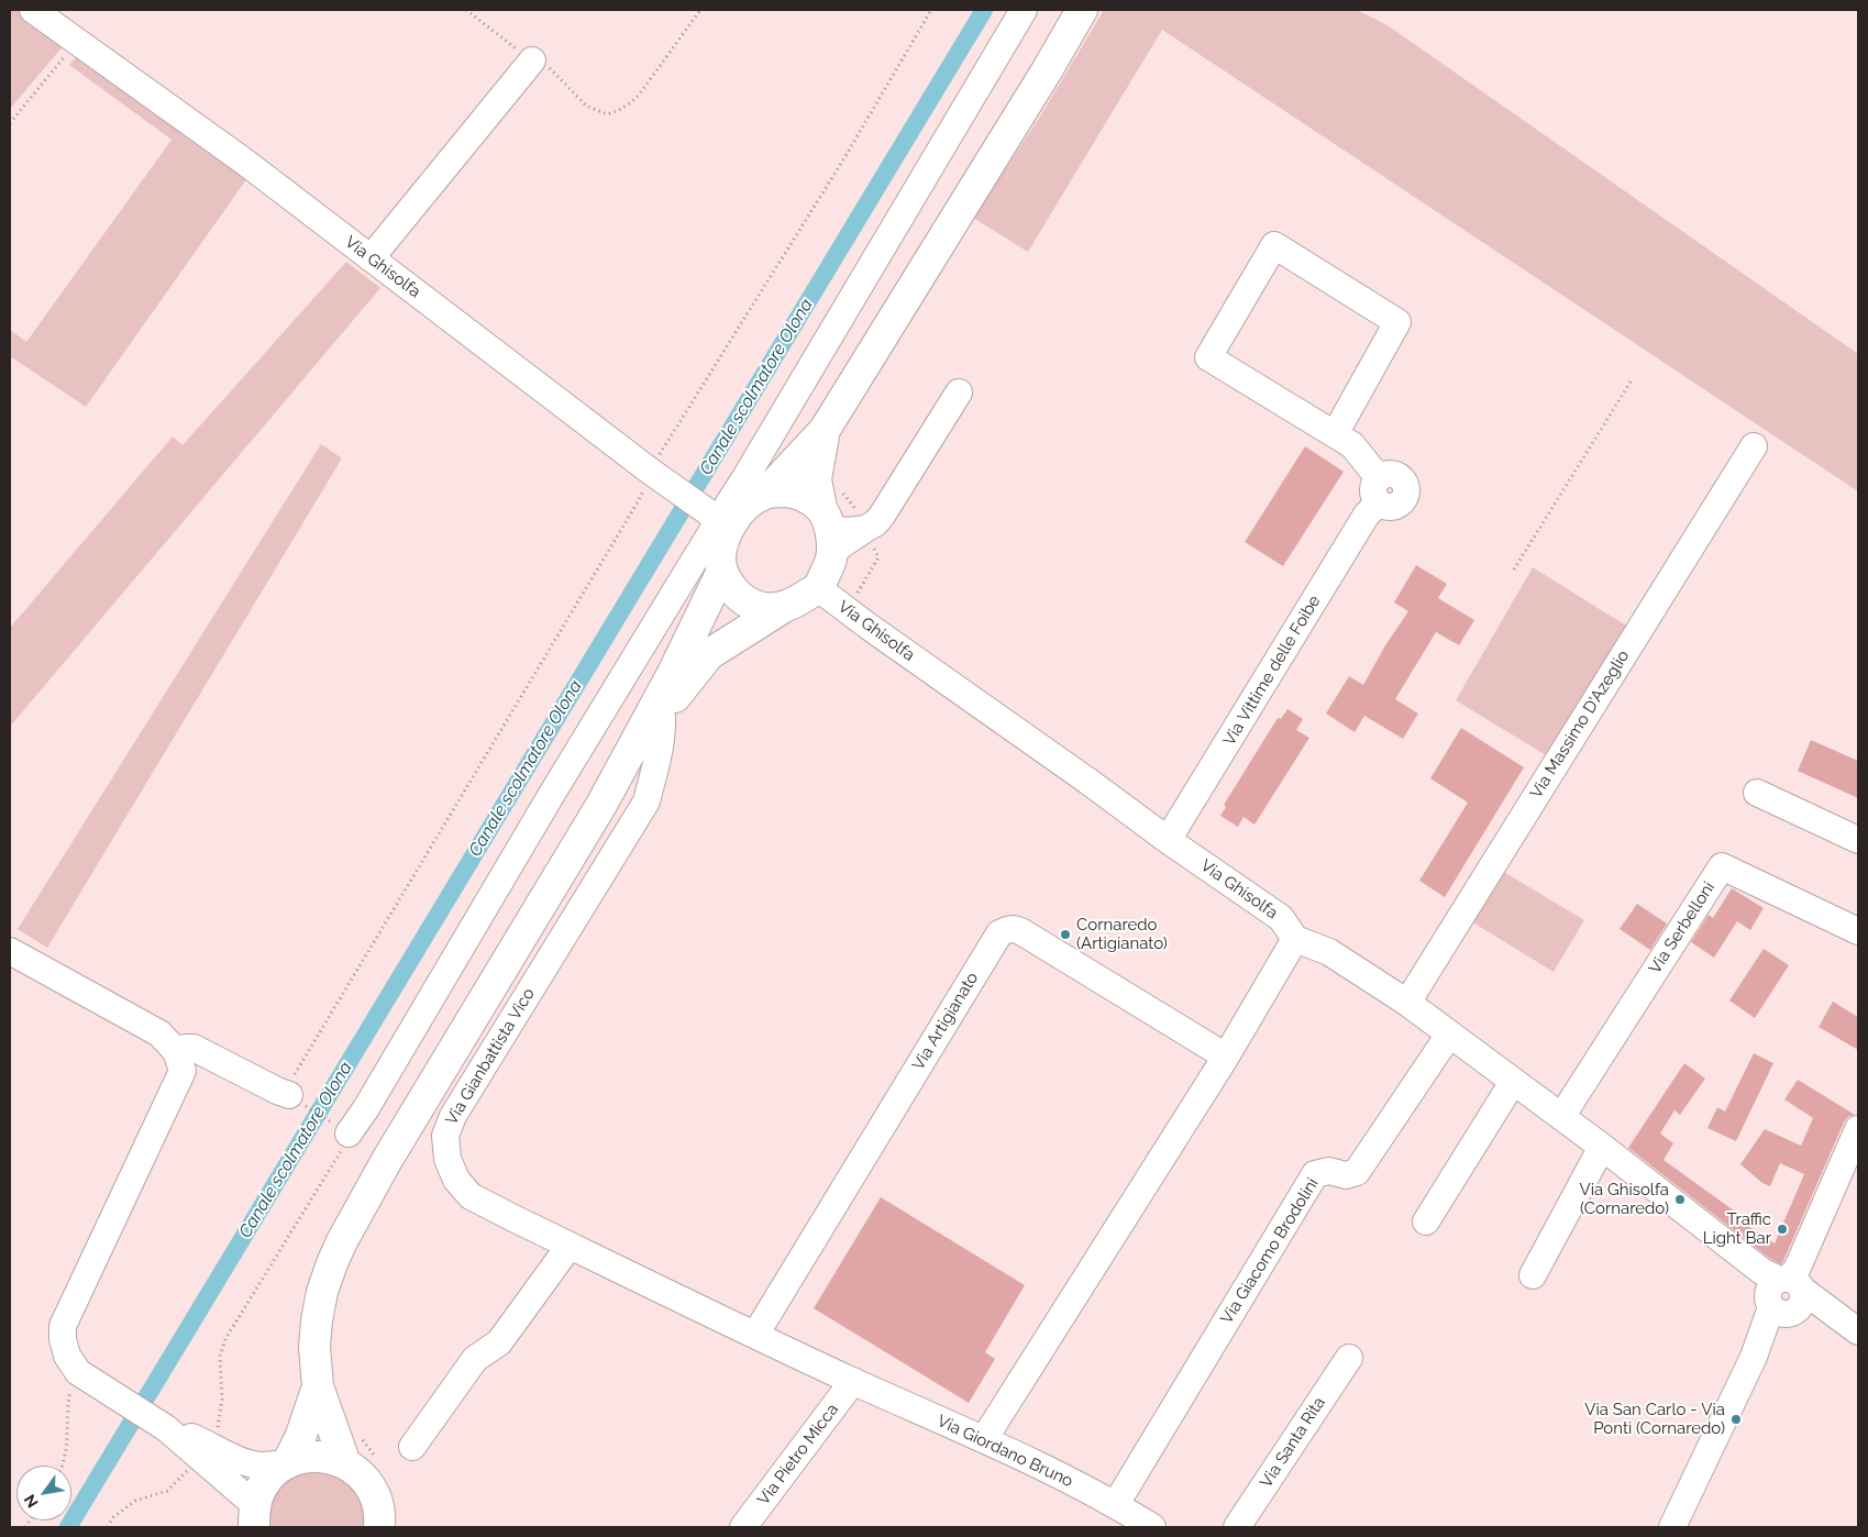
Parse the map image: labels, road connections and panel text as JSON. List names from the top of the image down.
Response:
{
  "streets": {
    "street": [
      "Via Ghisolfa",
      "Via Vittime delle Foibe",
      "Via Massimo D'Azeglio",
      "Via Serbelloni",
      "Via Artigianato",
      "Via Gianbattista Vico",
      "Via Giacomo Brodolini",
      "Via Santa Rita",
      "Via Giordano Bruno",
      "Via Pietro Micca"
    ]
  },
  "crossings": [
    ["Via Ghisolfa", "Via Vittime delle Foibe"],
    ["Via Artigianato", "Via Gianbattista Vico"],
    ["Via Gianbattista Vico", "Via Giordano Bruno"],
    ["Via Gianbattista Vico", "Via Pietro Micca"],
    ["Via Giacomo Brodolini", "Via Giordano Bruno"],
    ["Via Giordano Bruno", "Via Pietro Micca"]
  ],
  "water": ["Canale scolmatore Olona"],
  "places": [
    "Cornaredo (Artigianato)",
    "Via Ghisolfa (Cornaredo)",
    "Traffic Light Bar",
    "Via San Carlo - Via Ponti (Cornaredo)"
  ],
  "north": "bottom left"
}
